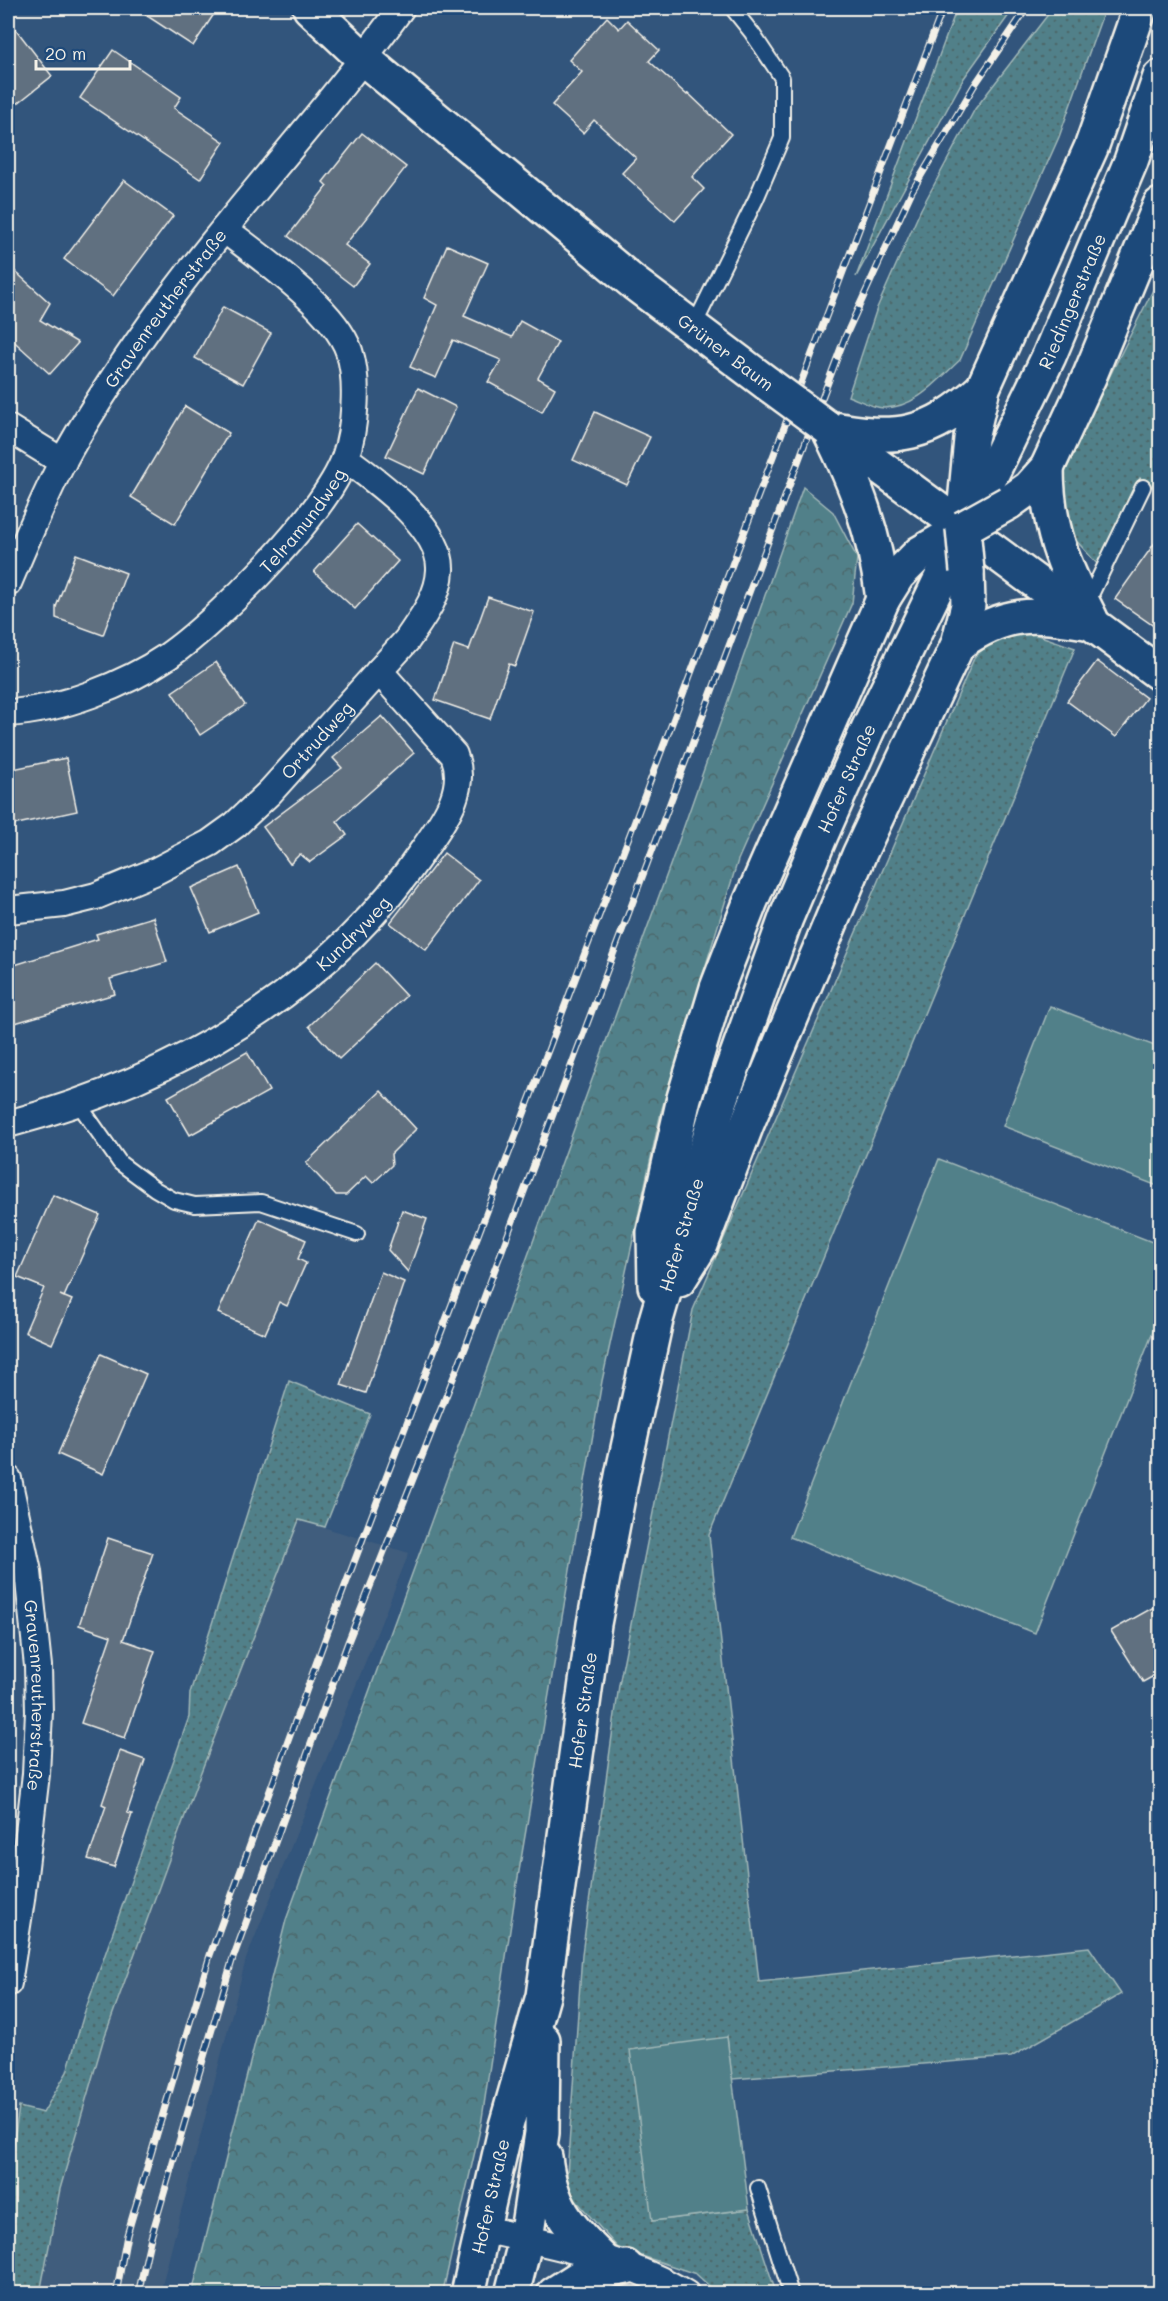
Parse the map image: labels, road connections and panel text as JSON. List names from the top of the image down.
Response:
{
  "streets": {
    "main road": ["Riedingerstraße", "Grüner Baum", "Hofer Straße"],
    "street": [
      "Gravenreutherstraße",
      "Telramundweg",
      "Ortrudweg",
      "Kundryweg"
    ]
  },
  "crossings": [
    ["Riedingerstraße", "Grüner Baum"],
    ["Riedingerstraße", "Hofer Straße"],
    ["Gravenreutherstraße", "Grüner Baum"],
    ["Gravenreutherstraße", "Telramundweg"],
    ["Grüner Baum", "Hofer Straße"],
    ["Telramundweg", "Ortrudweg"],
    ["Ortrudweg", "Kundryweg"]
  ],
  "scale_bar": "20 m"
}
